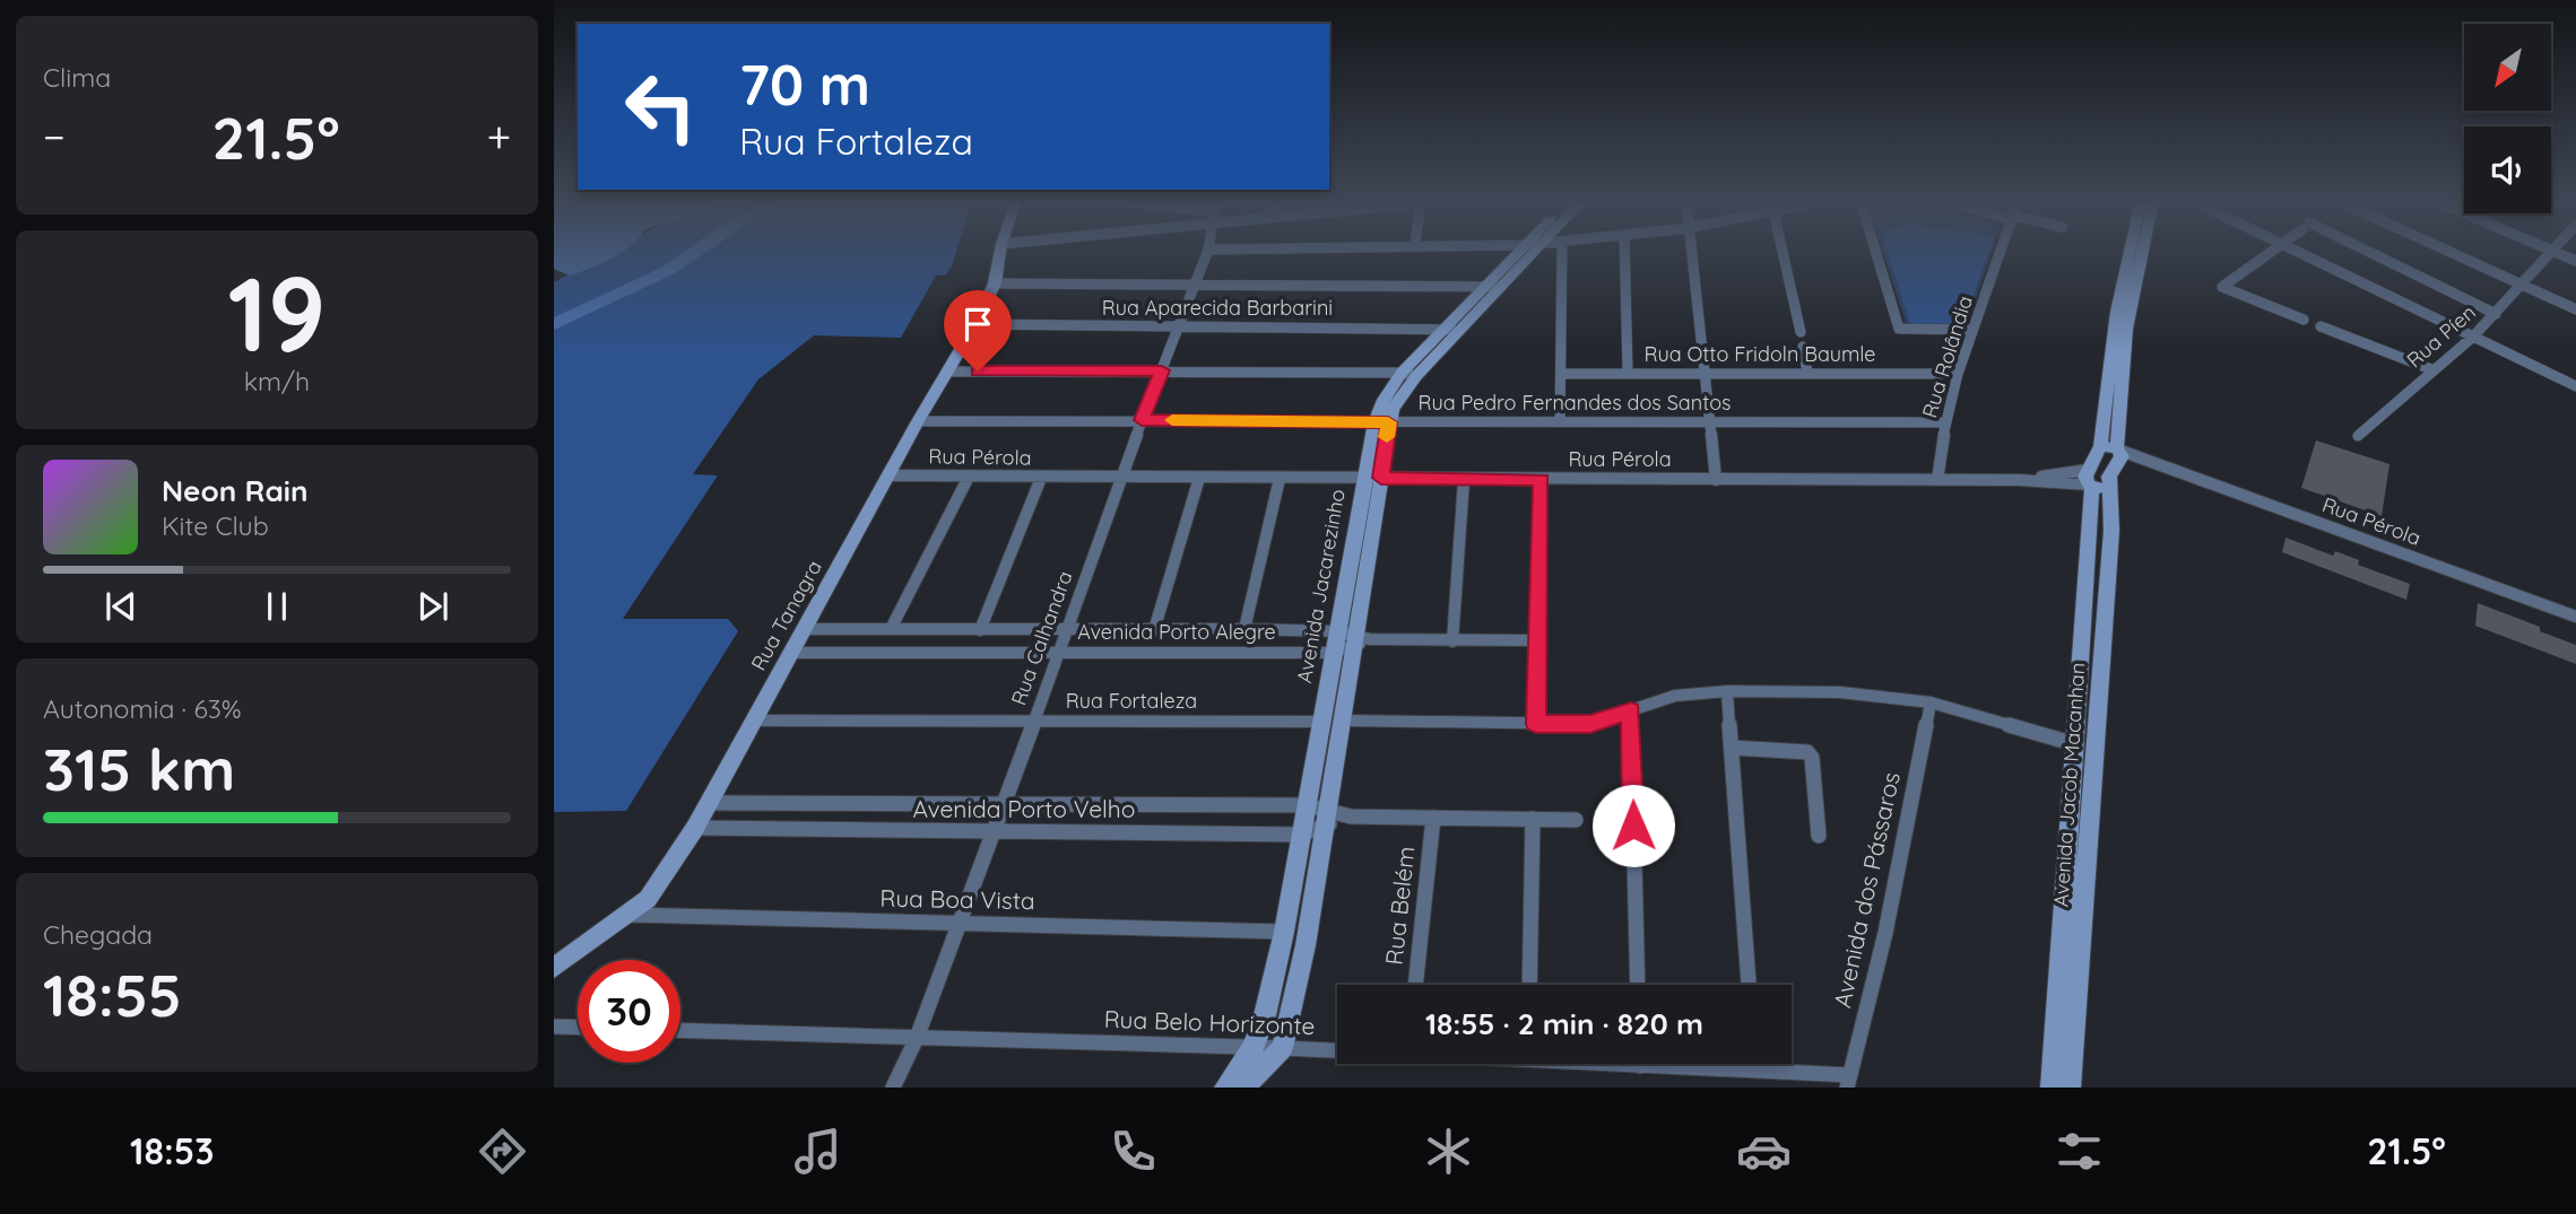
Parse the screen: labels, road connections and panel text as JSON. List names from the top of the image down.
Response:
{
  "streets": {
    "street": [
      "Rua Aparecida Barbarini",
      "Rua Píen",
      "Rua Otto Fridoln Baumle",
      "Rua Rolândia",
      "Rua Pedro Fernandes dos Santos",
      "Rua Pérola",
      "Avenida Jacarezinho",
      "Rua Tanagra",
      "Avenida Porto Alegre",
      "Rua Calhandra",
      "Rua Fortaleza",
      "Avenida Jacob Macanhan",
      "Avenida Porto Velho",
      "Avenida dos Pássaros",
      "Rua Boa Vista",
      "Rua Belém",
      "Rua Belo Horizonte"
    ]
  },
  "crossings": [
    ["Rua Aparecida Barbarini", "Avenida Jacarezinho"],
    ["Rua Aparecida Barbarini", "Rua Tanagra"],
    ["Rua Aparecida Barbarini", "Rua Calhandra"],
    ["Rua Otto Fridoln Baumle", "Rua Rolândia"],
    ["Rua Rolândia", "Rua Pedro Fernandes dos Santos"],
    ["Rua Rolândia", "Rua Pérola"],
    ["Rua Pedro Fernandes dos Santos", "Avenida Jacarezinho"],
    ["Rua Pedro Fernandes dos Santos", "Rua Tanagra"],
    ["Rua Pedro Fernandes dos Santos", "Rua Calhandra"],
    ["Rua Pérola", "Avenida Jacarezinho"],
    ["Rua Pérola", "Rua Tanagra"],
    ["Rua Pérola", "Rua Calhandra"],
    ["Rua Pérola", "Avenida Jacob Macanhan"],
    ["Avenida Jacarezinho", "Avenida Porto Alegre"],
    ["Avenida Jacarezinho", "Rua Fortaleza"],
    ["Avenida Jacarezinho", "Avenida Porto Velho"],
    ["Avenida Jacarezinho", "Rua Boa Vista"],
    ["Avenida Jacarezinho", "Rua Belo Horizonte"],
    ["Rua Tanagra", "Avenida Porto Alegre"],
    ["Rua Tanagra", "Rua Fortaleza"],
    ["Rua Tanagra", "Avenida Porto Velho"],
    ["Rua Tanagra", "Rua Boa Vista"],
    ["Avenida Porto Alegre", "Rua Calhandra"],
    ["Rua Calhandra", "Rua Fortaleza"],
    ["Rua Calhandra", "Avenida Porto Velho"],
    ["Rua Calhandra", "Rua Boa Vista"],
    ["Rua Calhandra", "Rua Belo Horizonte"],
    ["Avenida Porto Velho", "Rua Belém"],
    ["Avenida dos Pássaros", "Rua Belo Horizonte"]
  ],
  "north": "bottom left",
  "page": {
    "tile": [
      "Clima",
      ["19", "km/h"],
      ["Autonomia · 63%", "315 km"],
      ["Chegada", "18:55"]
    ],
    "turn": ["70 m", "Rua Fortaleza"],
    "heat": ["−", "21.5°", "+"],
    "song": ["Neon Rain", "Kite Club"],
    "limit": "30",
    "trip": "18:55 · 2 min · 820 m",
    "tabs": ["18:53", "21.5°"]
  }
}
